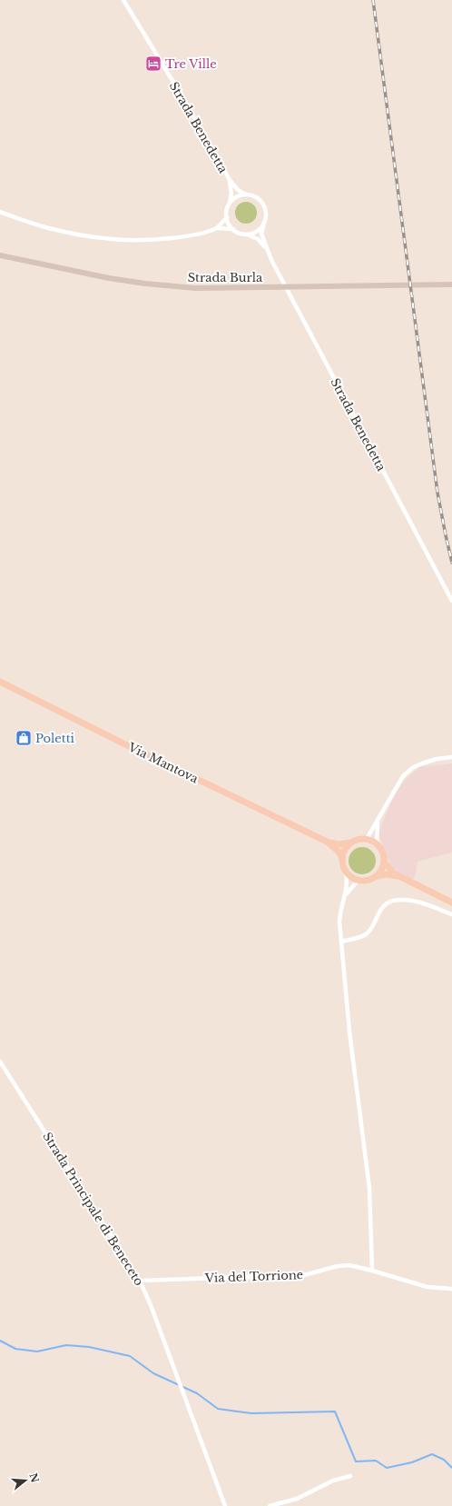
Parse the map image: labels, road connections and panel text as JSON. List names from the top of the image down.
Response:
{
  "streets": {
    "main road": ["Strada Burla", "Via Mantova"],
    "street": ["Strada Benedetta", "Strada Principale di Beneceto", "Via del Torrione"]
  },
  "crossings": [
    ["Strada Principale di Beneceto", "Via del Torrione"]
  ],
  "places": {
    "hotel": ["Tre Ville"],
    "shop": ["Poletti"]
  },
  "north": "right"
}
